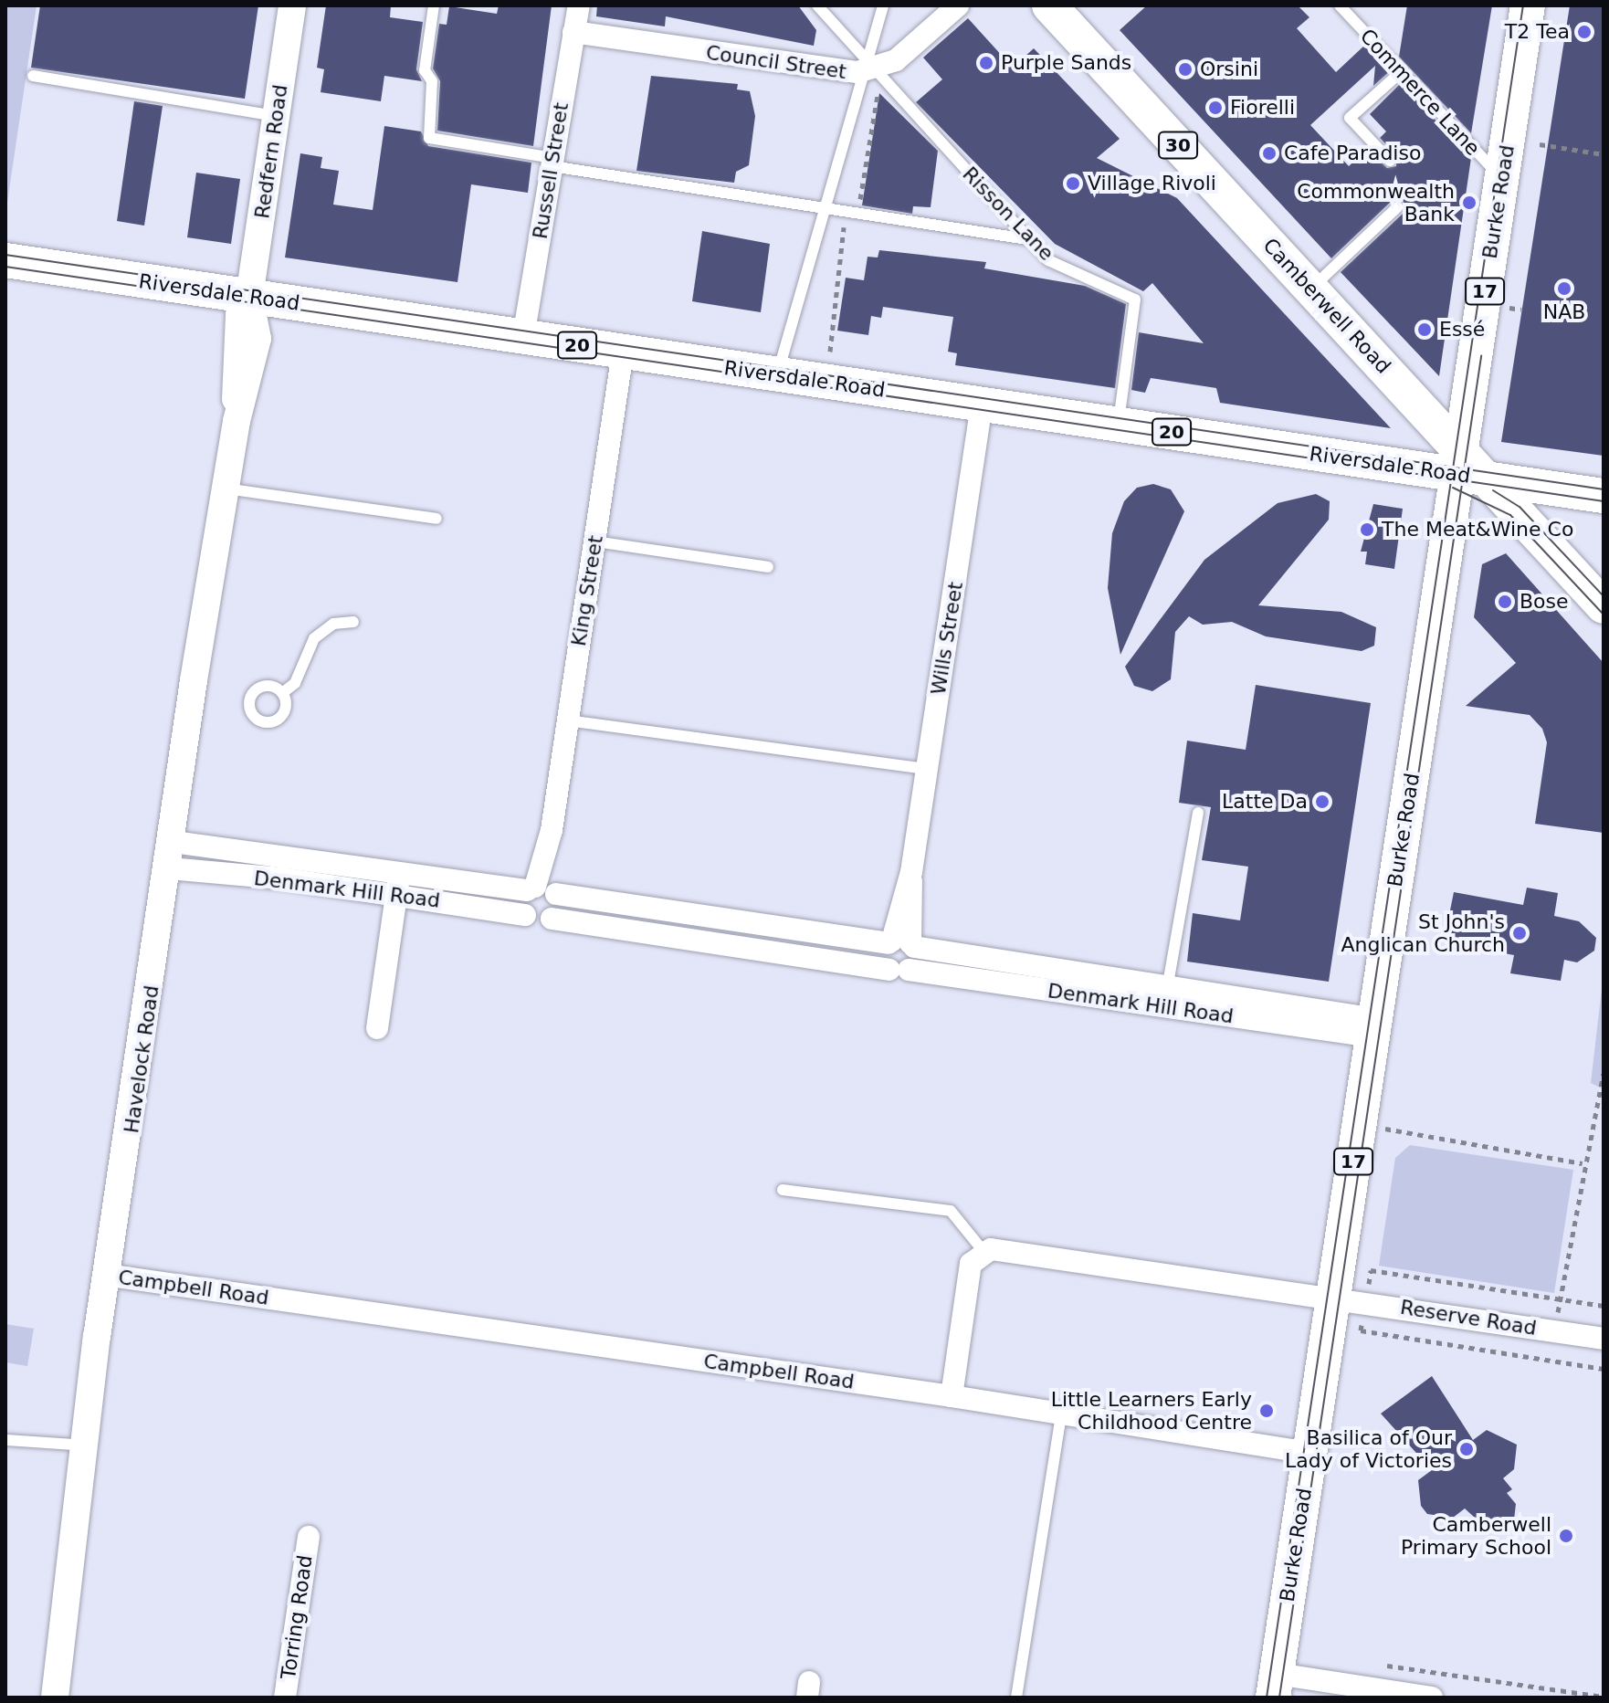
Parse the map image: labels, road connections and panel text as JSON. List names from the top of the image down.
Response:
{
  "streets": {
    "main road": [
      "30",
      "Burke Road",
      "17",
      "Riversdale Road",
      "Camberwell Road",
      "20"
    ],
    "street": [
      "Council Street",
      "Redfern Road",
      "Russell Street",
      "King Street",
      "Wills Street",
      "Denmark Hill Road",
      "Havelock Road",
      "Campbell Road",
      "Reserve Road",
      "Torring Road"
    ],
    "lane": ["Commerce Lane", "Risson Lane"]
  },
  "crossings": [
    ["Council Street", "Russell Street"],
    ["Council Street", "Risson Lane"],
    ["Commerce Lane", "Burke Road"],
    ["Redfern Road", "Riversdale Road"],
    ["Redfern Road", "Havelock Road"],
    ["Russell Street", "Riversdale Road"],
    ["Burke Road", "Riversdale Road"],
    ["Burke Road", "Camberwell Road"],
    ["Burke Road", "Denmark Hill Road"],
    ["Burke Road", "Campbell Road"],
    ["Burke Road", "Reserve Road"],
    ["Risson Lane", "Riversdale Road"],
    ["Riversdale Road", "Camberwell Road"],
    ["Riversdale Road", "King Street"],
    ["Riversdale Road", "Wills Street"],
    ["Riversdale Road", "Havelock Road"],
    ["King Street", "Denmark Hill Road"],
    ["Wills Street", "Denmark Hill Road"],
    ["Denmark Hill Road", "Havelock Road"],
    ["Havelock Road", "Campbell Road"]
  ],
  "places": [
    "T2 Tea",
    "Purple Sands",
    "Orsini",
    "Fiorelli",
    "Cafe Paradiso",
    "Village Rivoli",
    "Commonwealth Bank",
    "NAB",
    "Essé",
    "The Meat&Wine Co",
    "Bose",
    "Latte Da",
    "St John's Anglican Church",
    "Little Learners Early Childhood Centre",
    "Basilica of Our Lady of Victories",
    "Camberwell Primary School"
  ]
}
